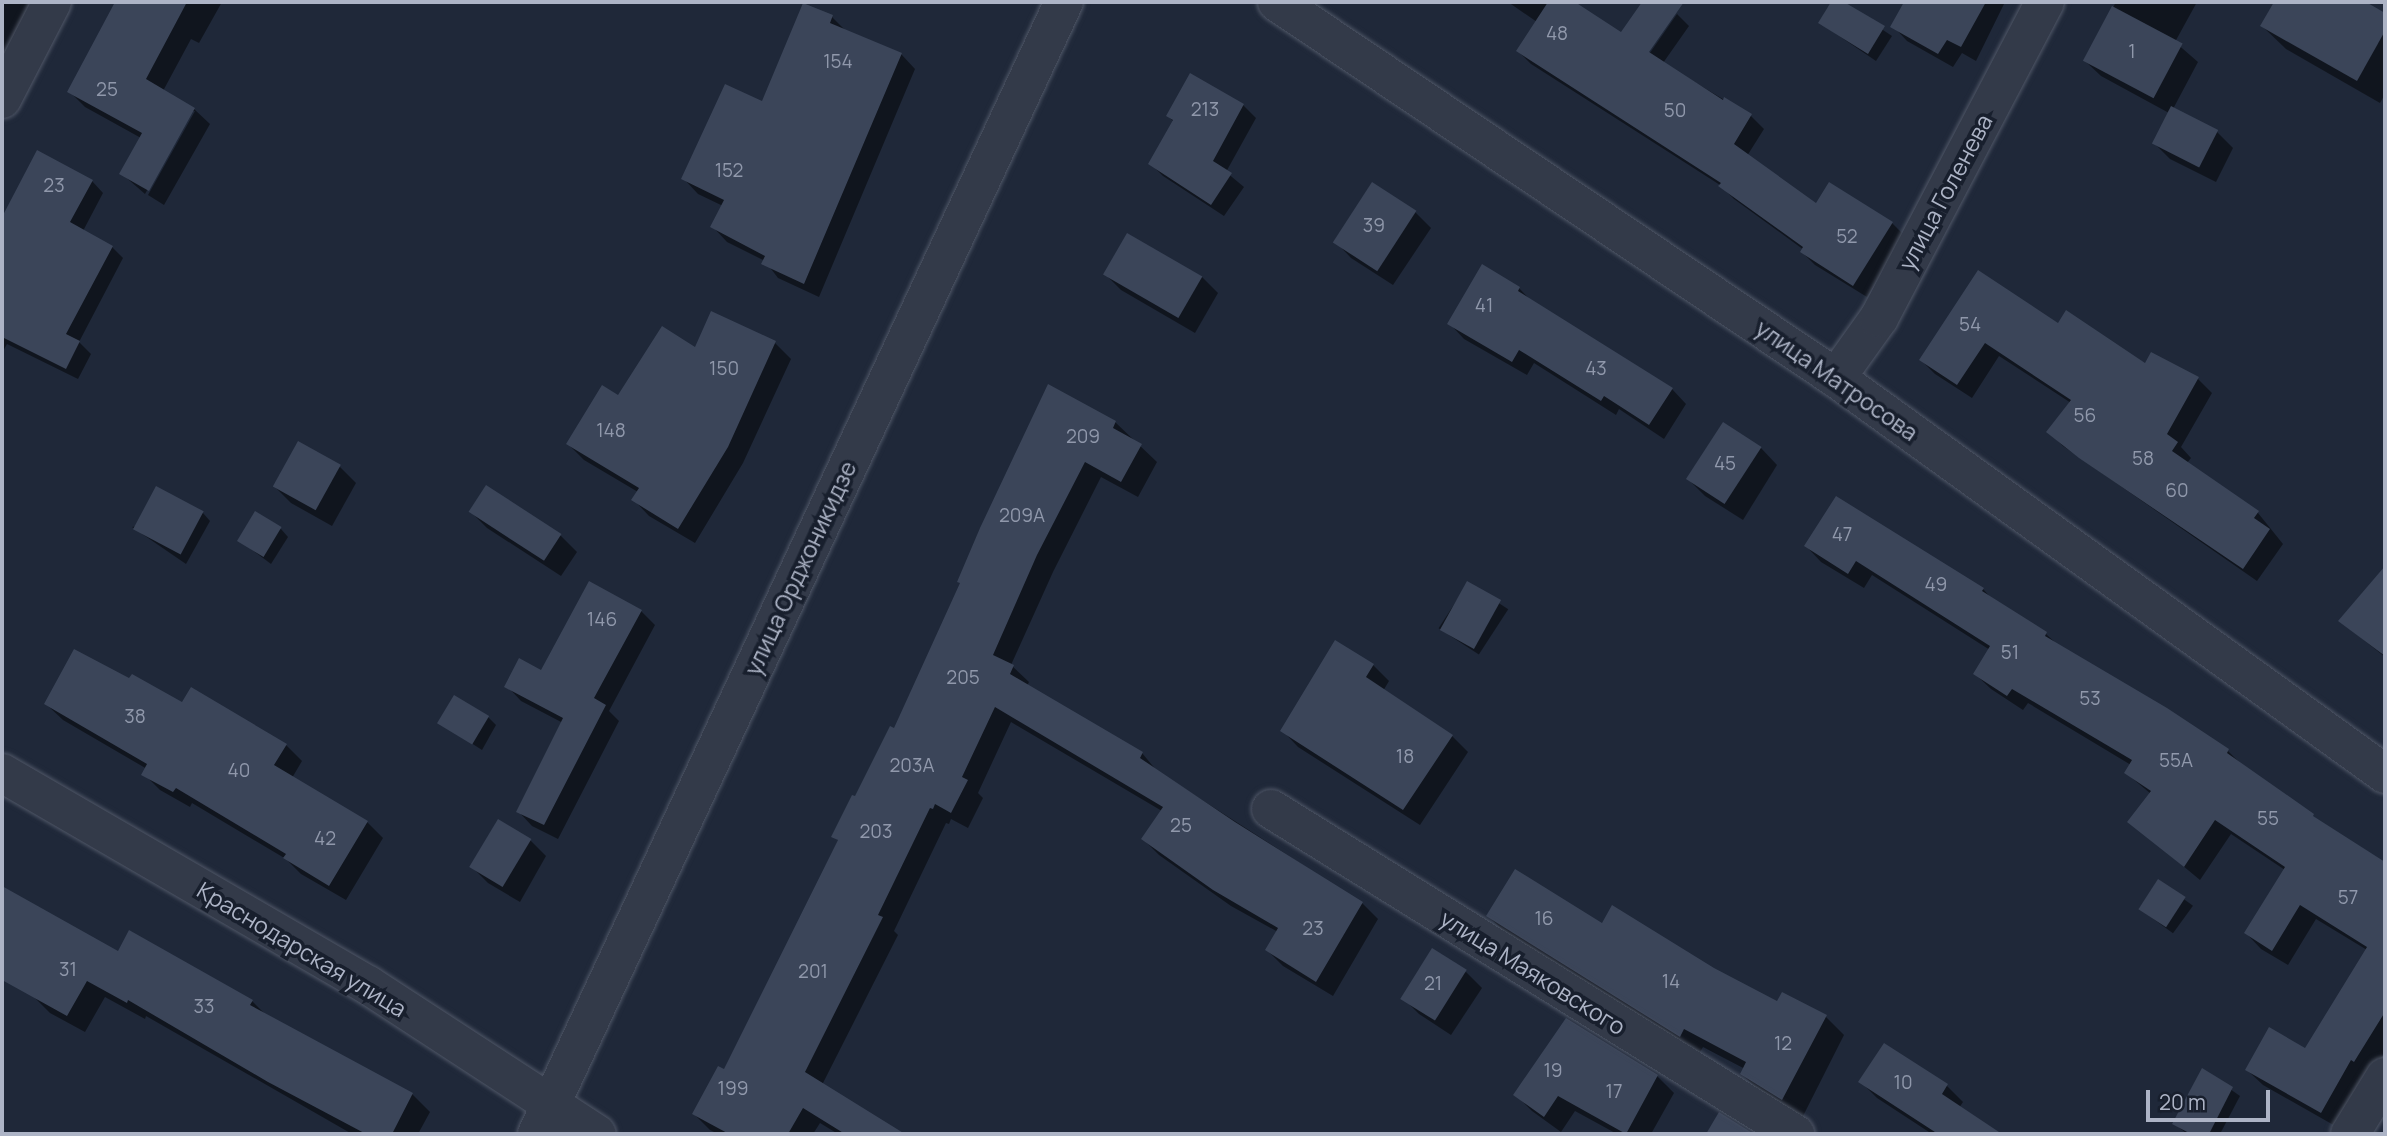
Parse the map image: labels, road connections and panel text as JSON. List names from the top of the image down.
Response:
{
  "streets": {
    "street": [
      "улица Голенева",
      "улица Матросова",
      "улица Орджоникидзе",
      "Краснодарская улица",
      "улица Маяковского"
    ]
  },
  "crossings": [
    ["улица Голенева", "улица Матросова"],
    ["улица Орджоникидзе", "Краснодарская улица"]
  ],
  "house_numbers": [
    "48",
    "1",
    "154",
    "25",
    "213",
    "50",
    "152",
    "23",
    "39",
    "52",
    "41",
    "54",
    "150",
    "43",
    "56",
    "148",
    "209",
    "58",
    "45",
    "60",
    "209А",
    "47",
    "49",
    "146",
    "51",
    "205",
    "53",
    "38",
    "18",
    "55А",
    "203А",
    "40",
    "55",
    "25",
    "203",
    "42",
    "57",
    "16",
    "23",
    "31",
    "201",
    "14",
    "21",
    "33",
    "12",
    "19",
    "10",
    "199",
    "17"
  ],
  "scale_bar": "20 m"
}
